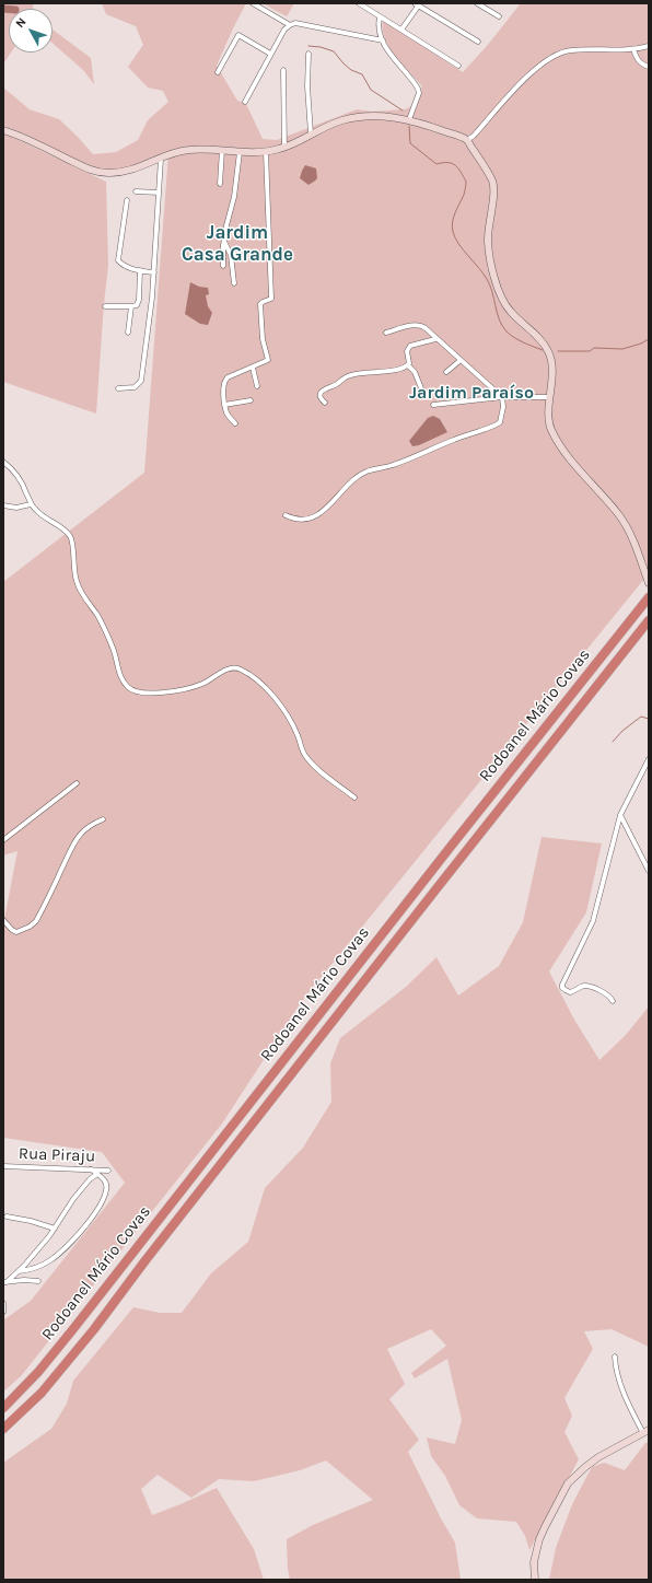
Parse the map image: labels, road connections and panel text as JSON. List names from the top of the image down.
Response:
{
  "streets": {
    "highway": ["Rodoanel Mário Covas"],
    "street": ["Rua Piraju"]
  },
  "districts": ["Jardim Casa Grande", "Jardim Paraíso"],
  "north": "top left"
}
